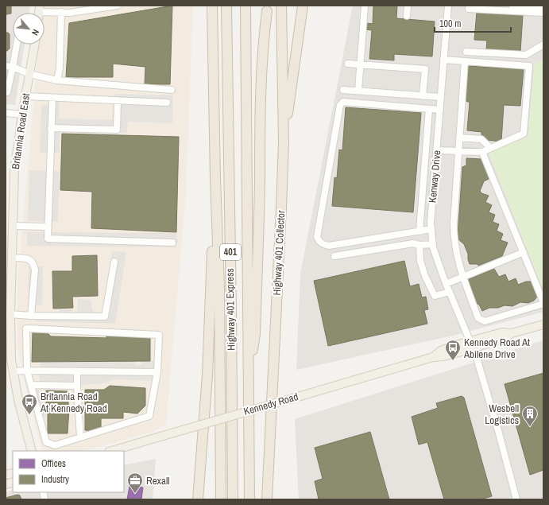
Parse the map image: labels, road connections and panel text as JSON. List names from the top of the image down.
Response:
{
  "streets": {
    "highway": ["401", "Highway 401 Collector", "Highway 401 Express"],
    "main road": ["Britannia Road East", "Kennedy Road"],
    "street": ["Kenway Drive"]
  },
  "crossings": [
    ["Kenway Drive", "Kennedy Road"]
  ],
  "places": {
    "bus stop": ["Kennedy Road At Abilene Drive", "Britannia Road At Kennedy Road"],
    "building": ["Wesbell Logistics"],
    "office": ["Rexall"]
  },
  "legend": ["Offices", "Industry"],
  "scale_bar": "100 m",
  "north": "bottom right"
}
